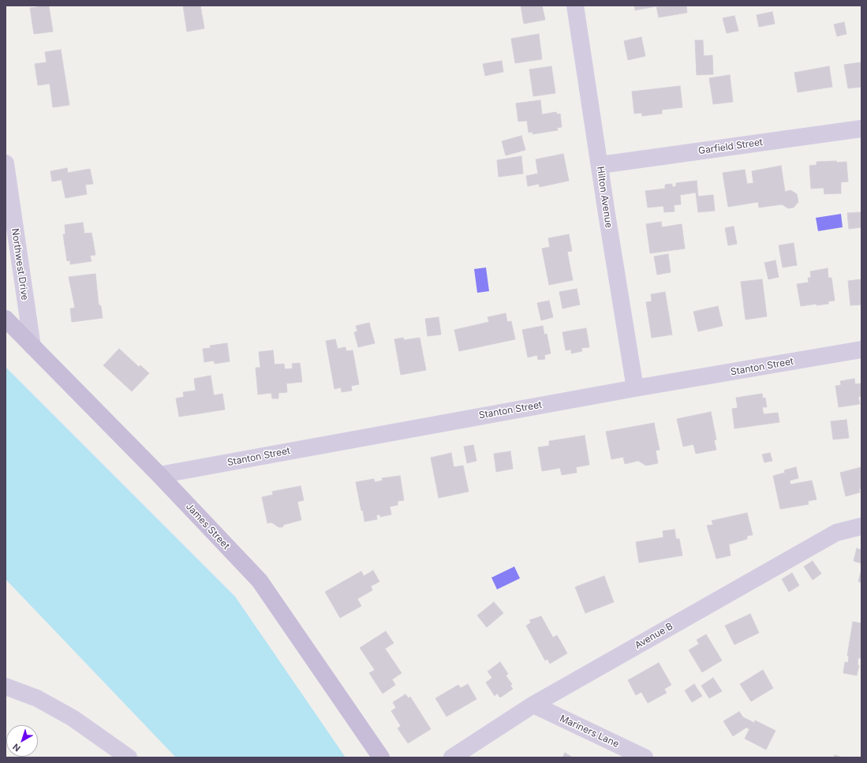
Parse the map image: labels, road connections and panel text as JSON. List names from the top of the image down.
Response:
{
  "streets": {
    "main road": ["James Street"],
    "street": [
      "Garfield Street",
      "Hilton Avenue",
      "Northwest Drive",
      "Stanton Street",
      "Avenue B",
      "Mariners Lane"
    ]
  },
  "crossings": [
    ["Garfield Street", "Hilton Avenue"],
    ["Hilton Avenue", "Stanton Street"],
    ["Northwest Drive", "James Street"],
    ["Stanton Street", "James Street"],
    ["Avenue B", "Mariners Lane"]
  ],
  "north": "bottom left"
}
